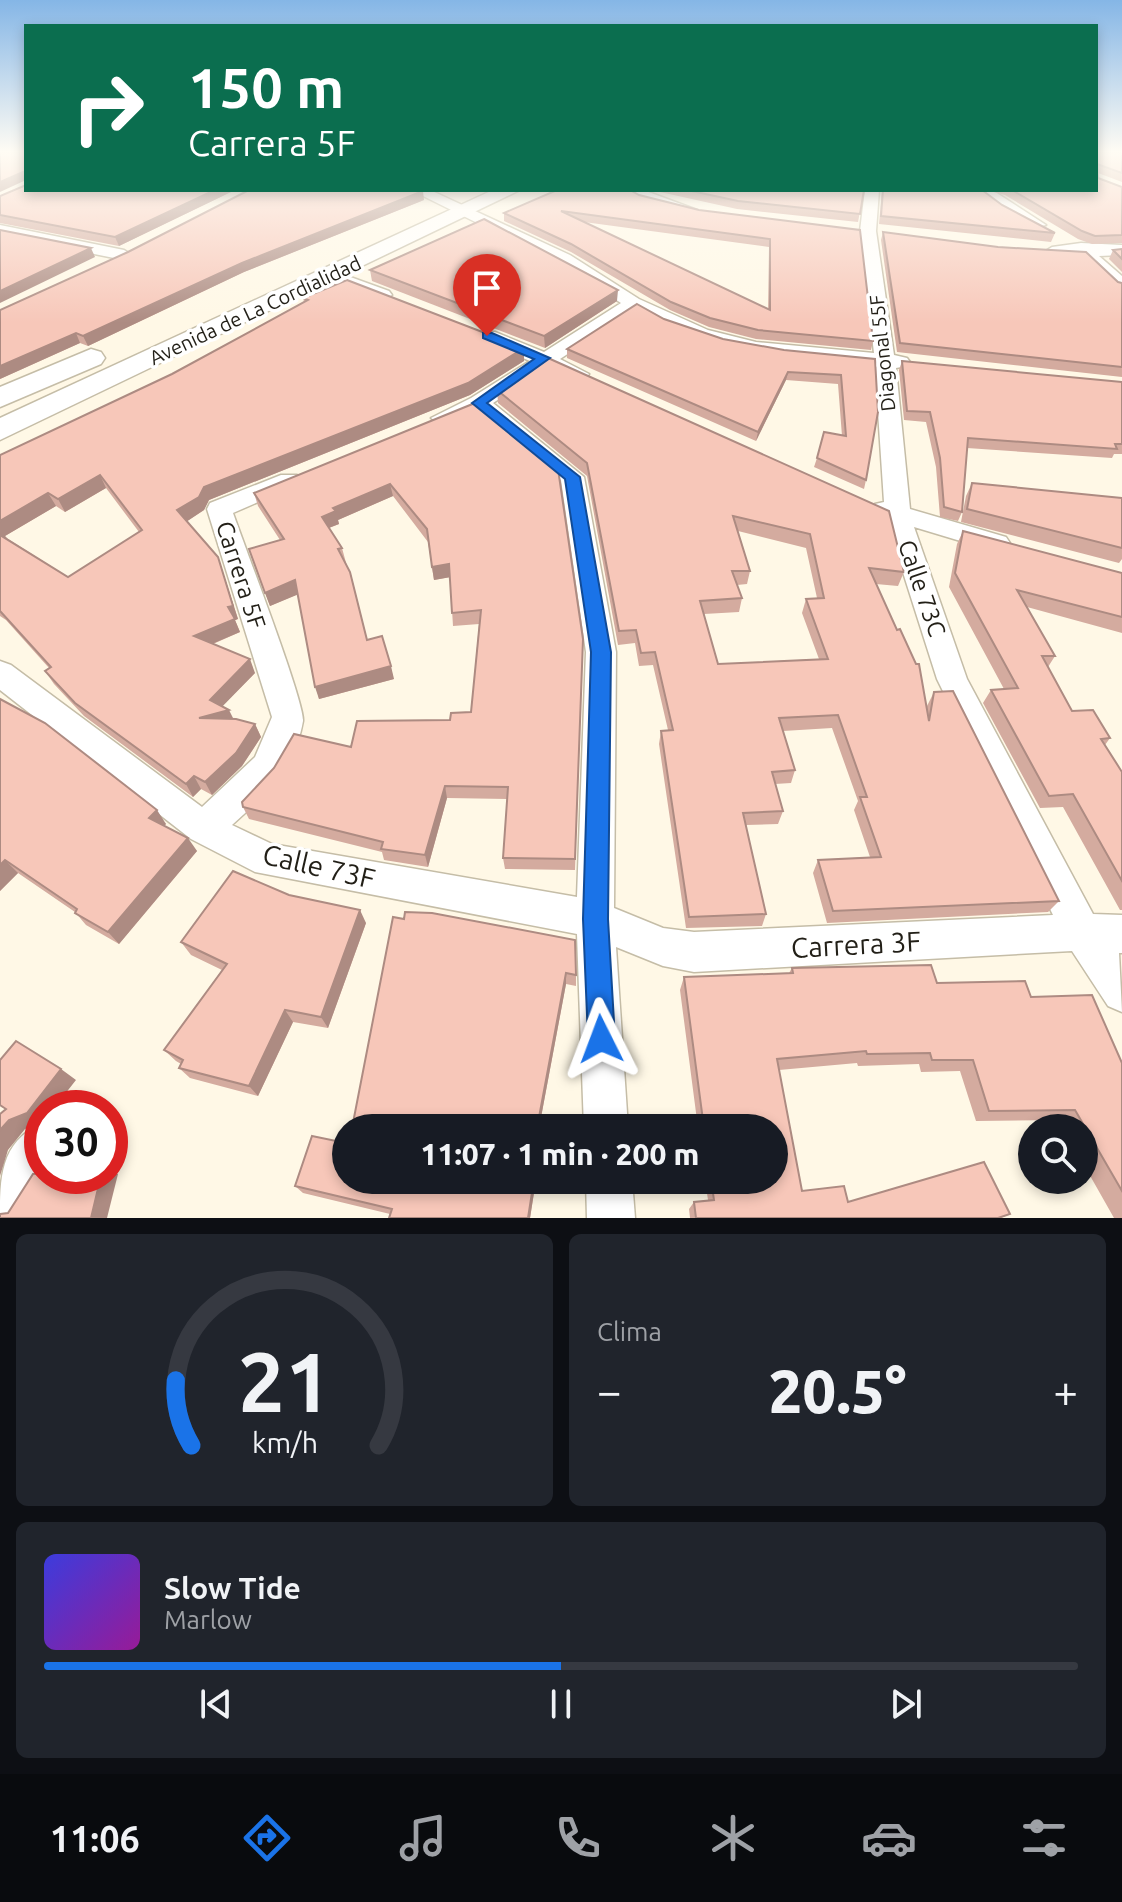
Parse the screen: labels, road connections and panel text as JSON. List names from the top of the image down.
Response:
{
  "streets": {
    "main road": ["Avenida de La Cordialidad"],
    "street": [
      "Diagonal 55F",
      "Carrera 5F",
      "Calle 73C",
      "Calle 73F",
      "Carrera 3F"
    ]
  },
  "crossings": [
    ["Diagonal 55F", "Calle 73C"],
    ["Carrera 5F", "Calle 73F"],
    ["Calle 73C", "Carrera 3F"],
    ["Calle 73F", "Carrera 3F"]
  ],
  "page": {
    "turn": ["150 m", "Carrera 5F"],
    "limit": "30",
    "trip": "11:07 · 1 min · 200 m",
    "tile": "Clima",
    "heat": ["−", "20.5°", "+"],
    "song": ["Slow Tide", "Marlow"],
    "tabs": "11:06",
    "gauge": ["21", "km/h"]
  }
}
